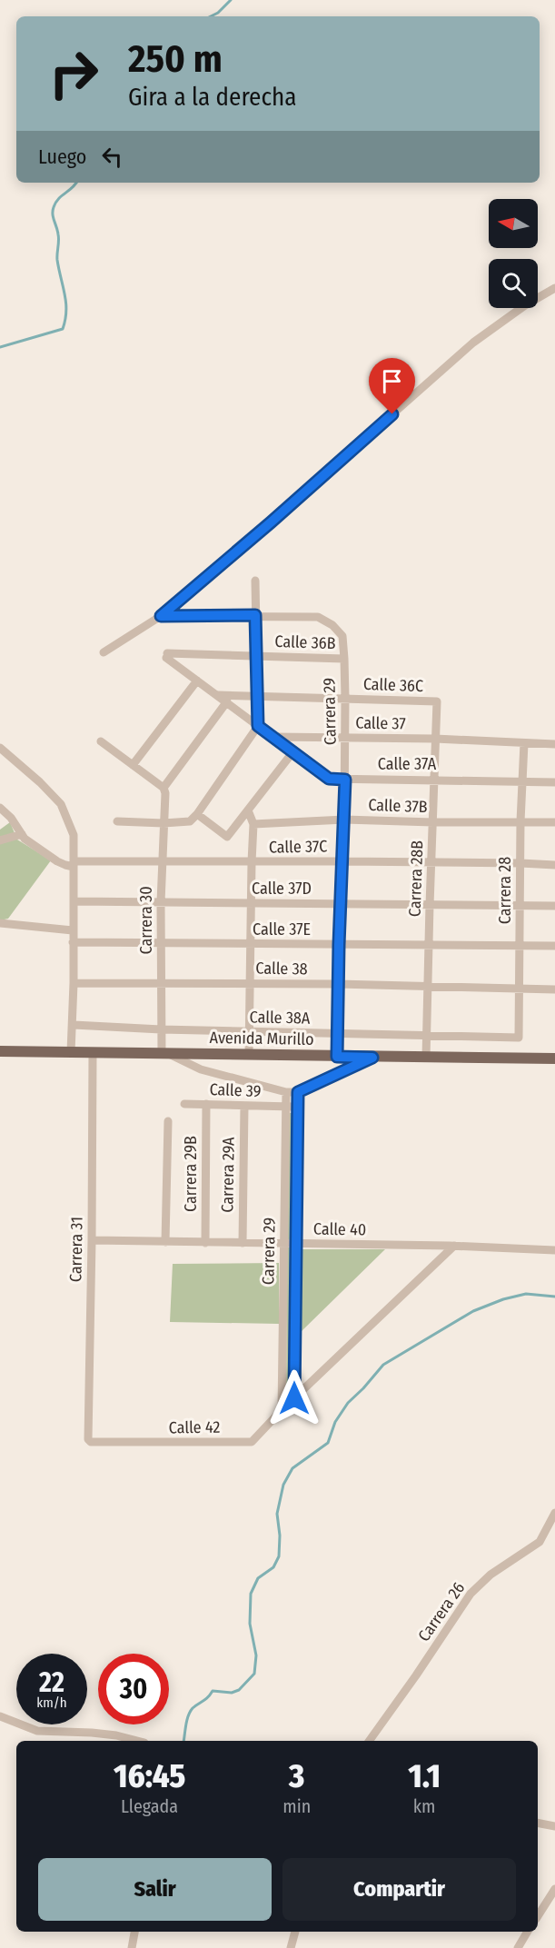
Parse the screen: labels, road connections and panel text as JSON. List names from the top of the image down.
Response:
{
  "streets": {
    "main road": ["Avenida Murillo"],
    "street": [
      "Calle 36B",
      "Calle 36C",
      "Carrera 29",
      "Calle 37",
      "Calle 37A",
      "Calle 37B",
      "Calle 37C",
      "Carrera 28B",
      "Calle 37D",
      "Carrera 28",
      "Carrera 30",
      "Calle 37E",
      "Calle 38",
      "Calle 38A",
      "Calle 39",
      "Carrera 29B",
      "Carrera 29A",
      "Calle 40",
      "Carrera 31",
      "Calle 42",
      "Carrera 26"
    ]
  },
  "crossings": [
    ["Calle 36B", "Carrera 29"],
    ["Calle 36C", "Carrera 29"],
    ["Calle 36C", "Carrera 28B"],
    ["Carrera 29", "Calle 37"],
    ["Carrera 29", "Calle 37A"],
    ["Carrera 29", "Calle 37B"],
    ["Carrera 29", "Calle 37C"],
    ["Carrera 29", "Calle 37D"],
    ["Carrera 29", "Calle 37E"],
    ["Carrera 29", "Calle 38"],
    ["Carrera 29", "Calle 38A"],
    ["Carrera 29", "Avenida Murillo"],
    ["Carrera 29", "Calle 39"],
    ["Carrera 29", "Calle 40"],
    ["Carrera 29", "Calle 42"],
    ["Calle 37", "Calle 37A"],
    ["Calle 37", "Carrera 28B"],
    ["Calle 37", "Carrera 28"],
    ["Calle 37A", "Carrera 28B"],
    ["Calle 37A", "Carrera 28"],
    ["Calle 37B", "Carrera 28B"],
    ["Calle 37B", "Carrera 28"],
    ["Calle 37C", "Carrera 28B"],
    ["Calle 37C", "Carrera 28"],
    ["Calle 37C", "Carrera 30"],
    ["Carrera 28B", "Calle 37D"],
    ["Carrera 28B", "Calle 37E"],
    ["Carrera 28B", "Calle 38"],
    ["Carrera 28B", "Calle 38A"],
    ["Carrera 28B", "Avenida Murillo"],
    ["Calle 37D", "Carrera 28"],
    ["Calle 37D", "Carrera 30"],
    ["Carrera 28", "Calle 37E"],
    ["Carrera 28", "Calle 38"],
    ["Carrera 28", "Calle 38A"],
    ["Carrera 30", "Calle 37E"],
    ["Carrera 30", "Calle 38"],
    ["Carrera 30", "Calle 38A"],
    ["Carrera 30", "Avenida Murillo"],
    ["Avenida Murillo", "Carrera 31"],
    ["Calle 39", "Carrera 29B"],
    ["Calle 39", "Carrera 29A"],
    ["Carrera 29B", "Calle 40"],
    ["Carrera 29A", "Calle 40"],
    ["Calle 40", "Carrera 31"],
    ["Calle 40", "Calle 42"],
    ["Carrera 31", "Calle 42"]
  ],
  "north": "left",
  "page": {
    "turn": ["250 m", "Gira a la derecha"],
    "then": "Luego",
    "speed": "22 km/h",
    "limit": "30",
    "eta": [
      "16:45",
      "Llegada",
      "3",
      "min",
      "1.1",
      "km"
    ],
    "buttons": ["Salir", "Compartir"]
  }
}
